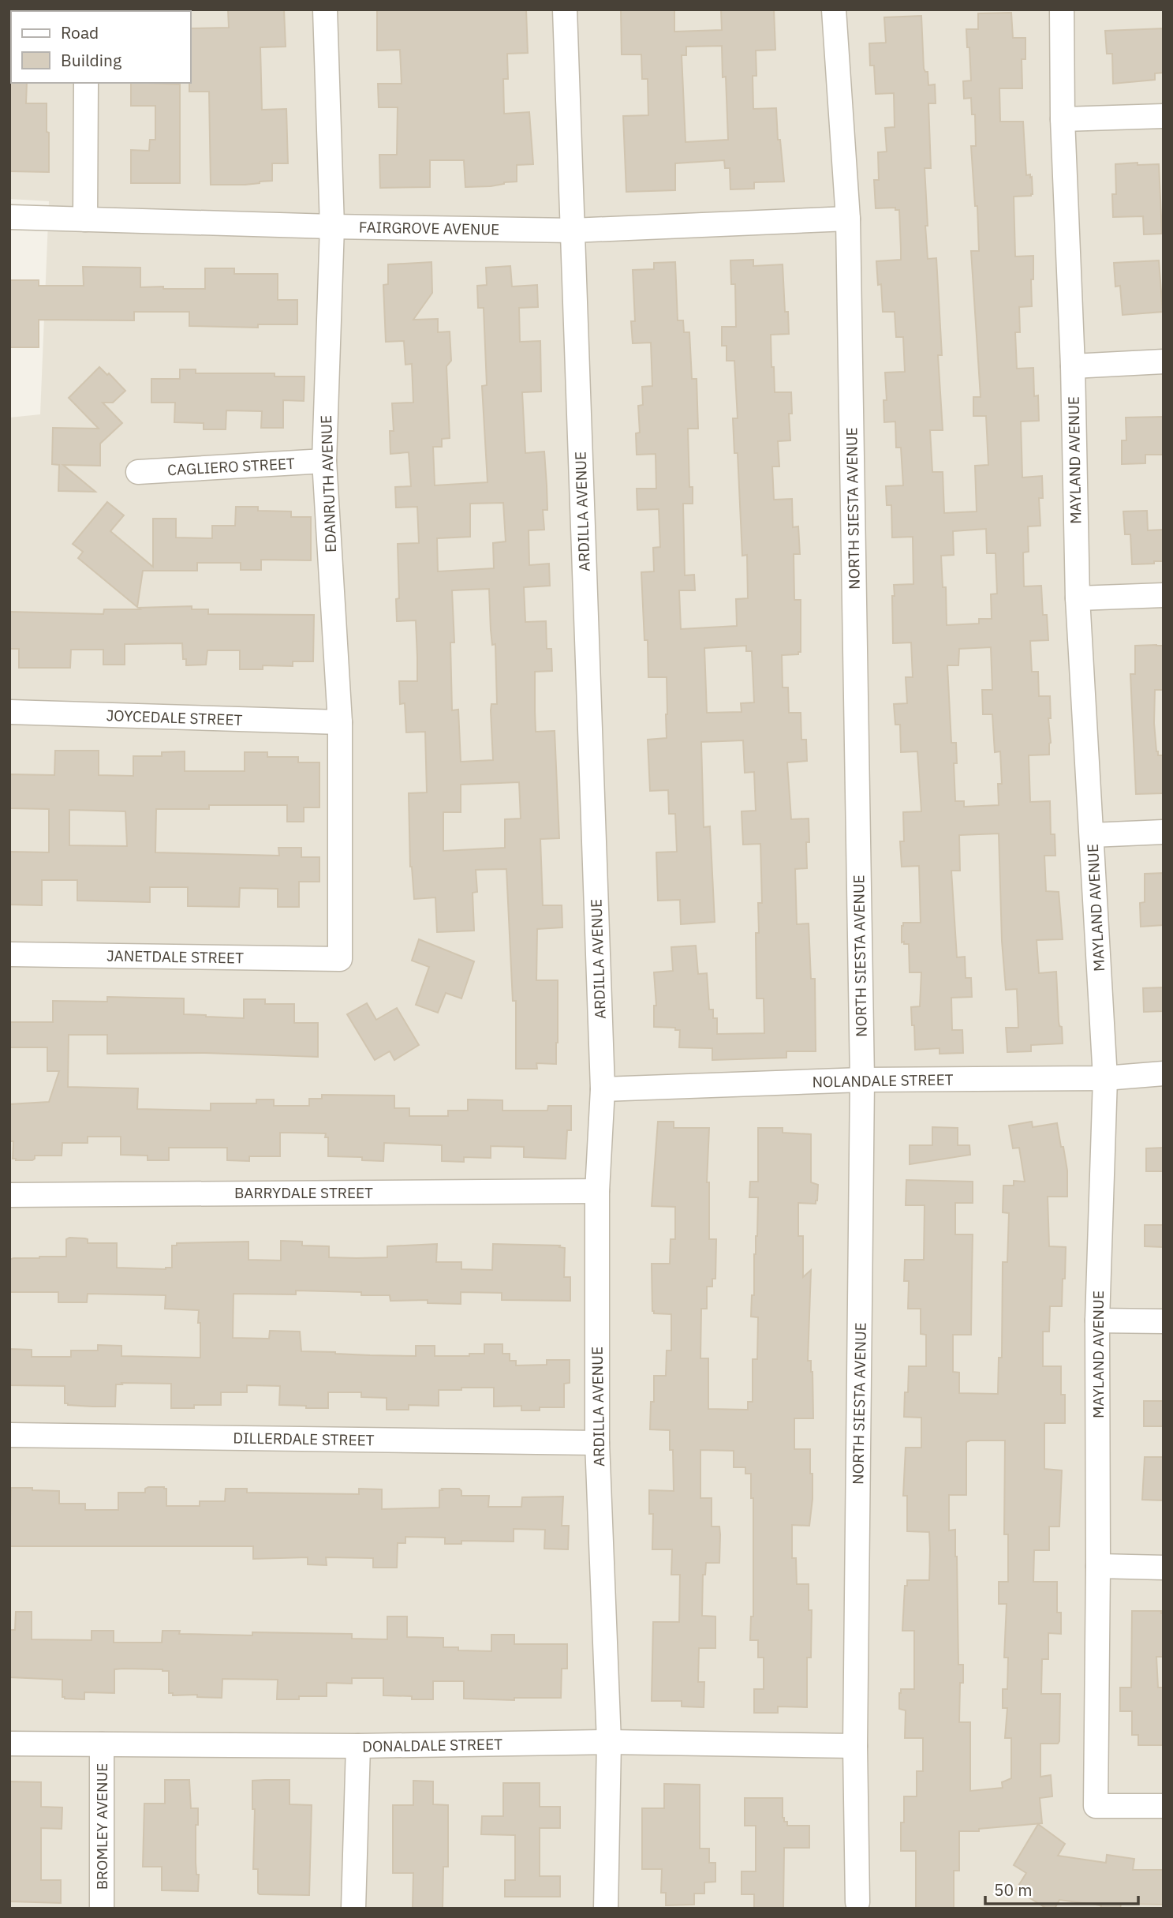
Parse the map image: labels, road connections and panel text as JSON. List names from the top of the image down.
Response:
{
  "streets": {
    "street": [
      "FAIRGROVE AVENUE",
      "MAYLAND AVENUE",
      "CAGLIERO STREET",
      "EDANRUTH AVENUE",
      "NORTH SIESTA AVENUE",
      "ARDILLA AVENUE",
      "JOYCEDALE STREET",
      "JANETDALE STREET",
      "NOLANDALE STREET",
      "BARRYDALE STREET",
      "DILLERDALE STREET",
      "DONALDALE STREET",
      "BROMLEY AVENUE"
    ]
  },
  "crossings": [
    ["FAIRGROVE AVENUE", "EDANRUTH AVENUE"],
    ["FAIRGROVE AVENUE", "NORTH SIESTA AVENUE"],
    ["FAIRGROVE AVENUE", "ARDILLA AVENUE"],
    ["MAYLAND AVENUE", "NOLANDALE STREET"],
    ["CAGLIERO STREET", "EDANRUTH AVENUE"],
    ["EDANRUTH AVENUE", "JOYCEDALE STREET"],
    ["EDANRUTH AVENUE", "JANETDALE STREET"],
    ["NORTH SIESTA AVENUE", "NOLANDALE STREET"],
    ["NORTH SIESTA AVENUE", "DONALDALE STREET"],
    ["ARDILLA AVENUE", "NOLANDALE STREET"],
    ["ARDILLA AVENUE", "BARRYDALE STREET"],
    ["ARDILLA AVENUE", "DILLERDALE STREET"],
    ["ARDILLA AVENUE", "DONALDALE STREET"],
    ["DONALDALE STREET", "BROMLEY AVENUE"]
  ],
  "legend": ["Road", "Building"],
  "scale_bar": "50 m"
}
